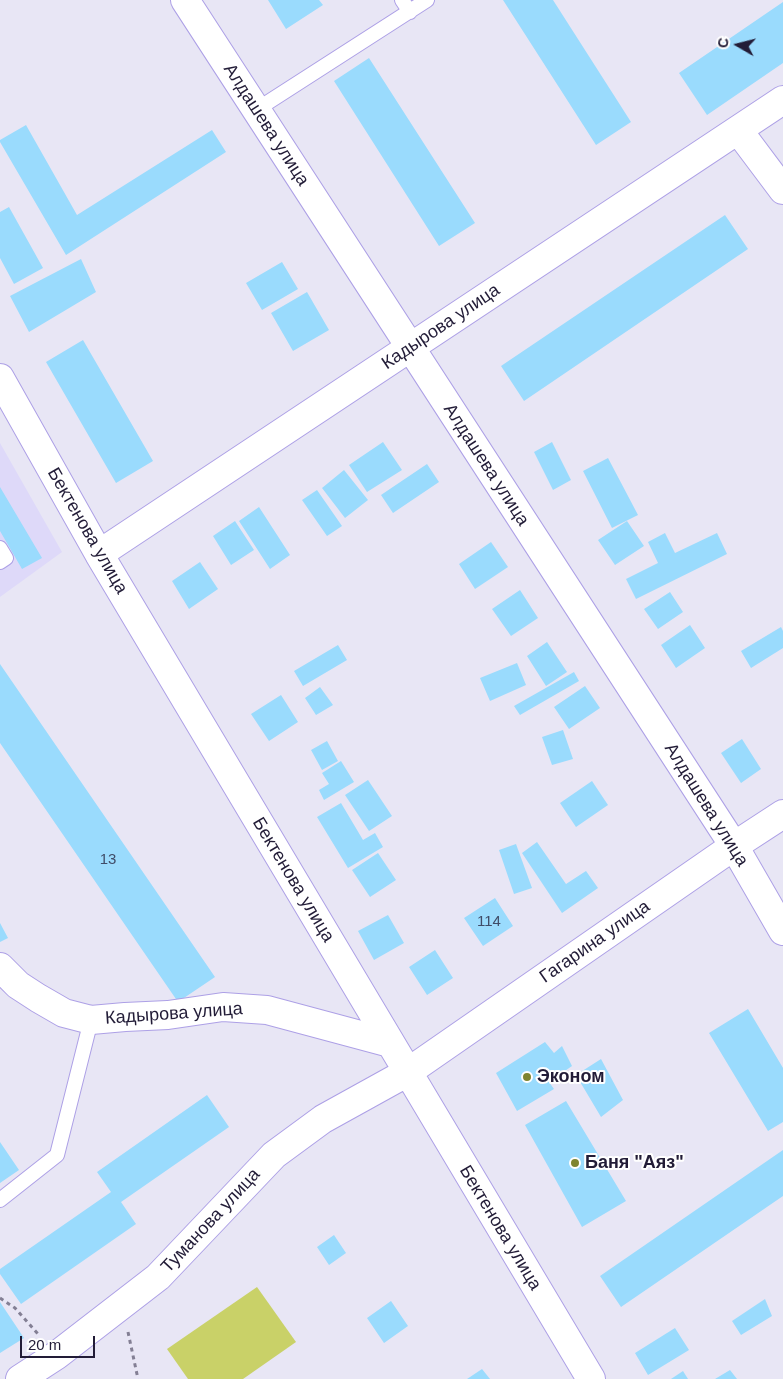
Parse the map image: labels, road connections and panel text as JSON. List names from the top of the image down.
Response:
{
  "streets": {
    "street": [
      "Алдашева улица",
      "Кадырова улица",
      "Бектенова улица",
      "Гагарина улица",
      "Туманова улица"
    ]
  },
  "crossings": [
    ["Алдашева улица", "Кадырова улица"],
    ["Алдашева улица", "Гагарина улица"],
    ["Кадырова улица", "Бектенова улица"],
    ["Бектенова улица", "Гагарина улица"],
    ["Бектенова улица", "Туманова улица"],
    ["Гагарина улица", "Туманова улица"]
  ],
  "places": ["Эконом", "Баня \"Аяз\""],
  "house_numbers": ["13", "114"],
  "scale_bar": "20 m",
  "north": "left"
}
